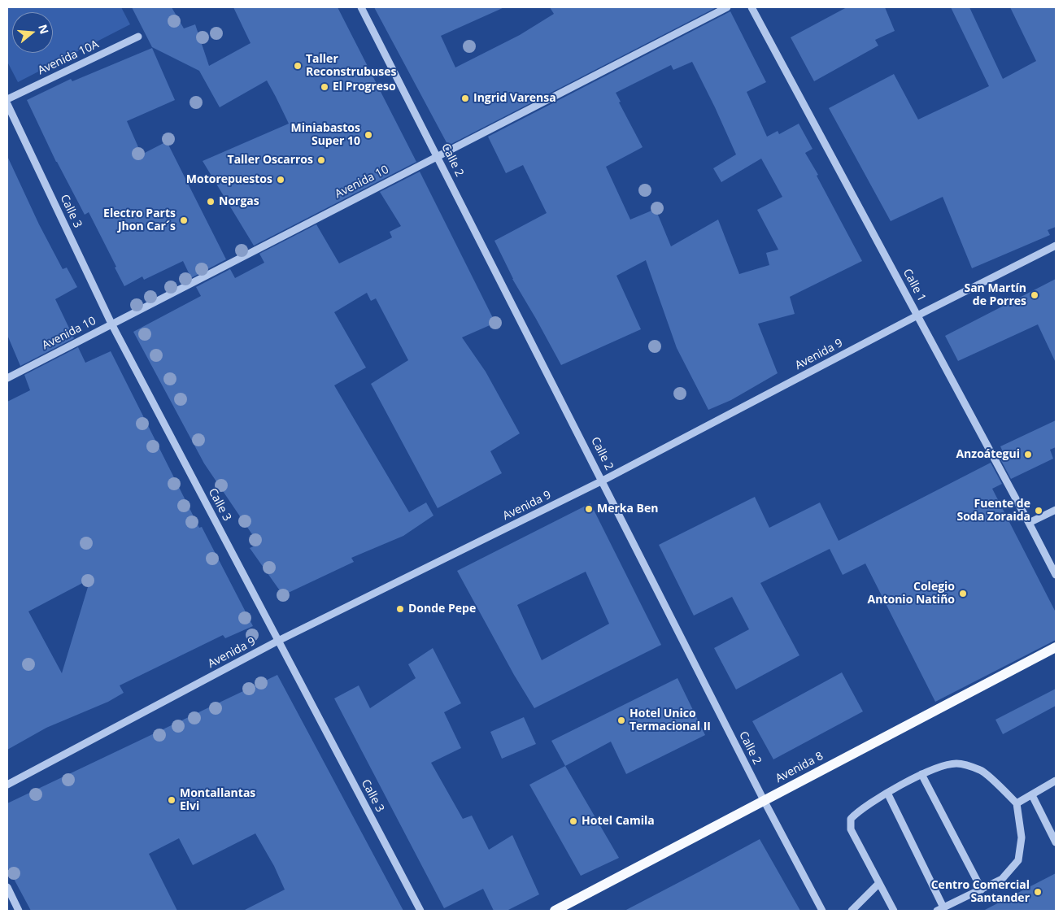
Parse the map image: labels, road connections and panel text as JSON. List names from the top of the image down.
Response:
{
  "streets": {
    "main road": ["Avenida 8"],
    "street": [
      "Avenida 10A",
      "Calle 2",
      "Avenida 10",
      "Calle 3",
      "Calle 1",
      "Avenida 9"
    ]
  },
  "crossings": [
    ["Calle 2", "Avenida 10"],
    ["Calle 2", "Avenida 9"],
    ["Calle 2", "Avenida 8"],
    ["Avenida 10", "Calle 3"],
    ["Calle 3", "Avenida 9"],
    ["Calle 1", "Avenida 9"]
  ],
  "places": [
    "Taller Reconstrubuses",
    "El Progreso",
    "Ingrid Varensa",
    "Miniabastos Super 10",
    "Taller Oscarros",
    "Motorepuestos",
    "Norgas",
    "Electro Parts Jhon Car´s",
    "San Martín de Porres",
    "Anzoátegui",
    "Merka Ben",
    "Fuente de Soda Zoraida",
    "Colegio Antonio Natiño",
    "Donde Pepe",
    "Hotel Unico Termacional II",
    "Montallantas Elvi",
    "Hotel Camila",
    "Centro Comercial Santander"
  ],
  "north": "right"
}
